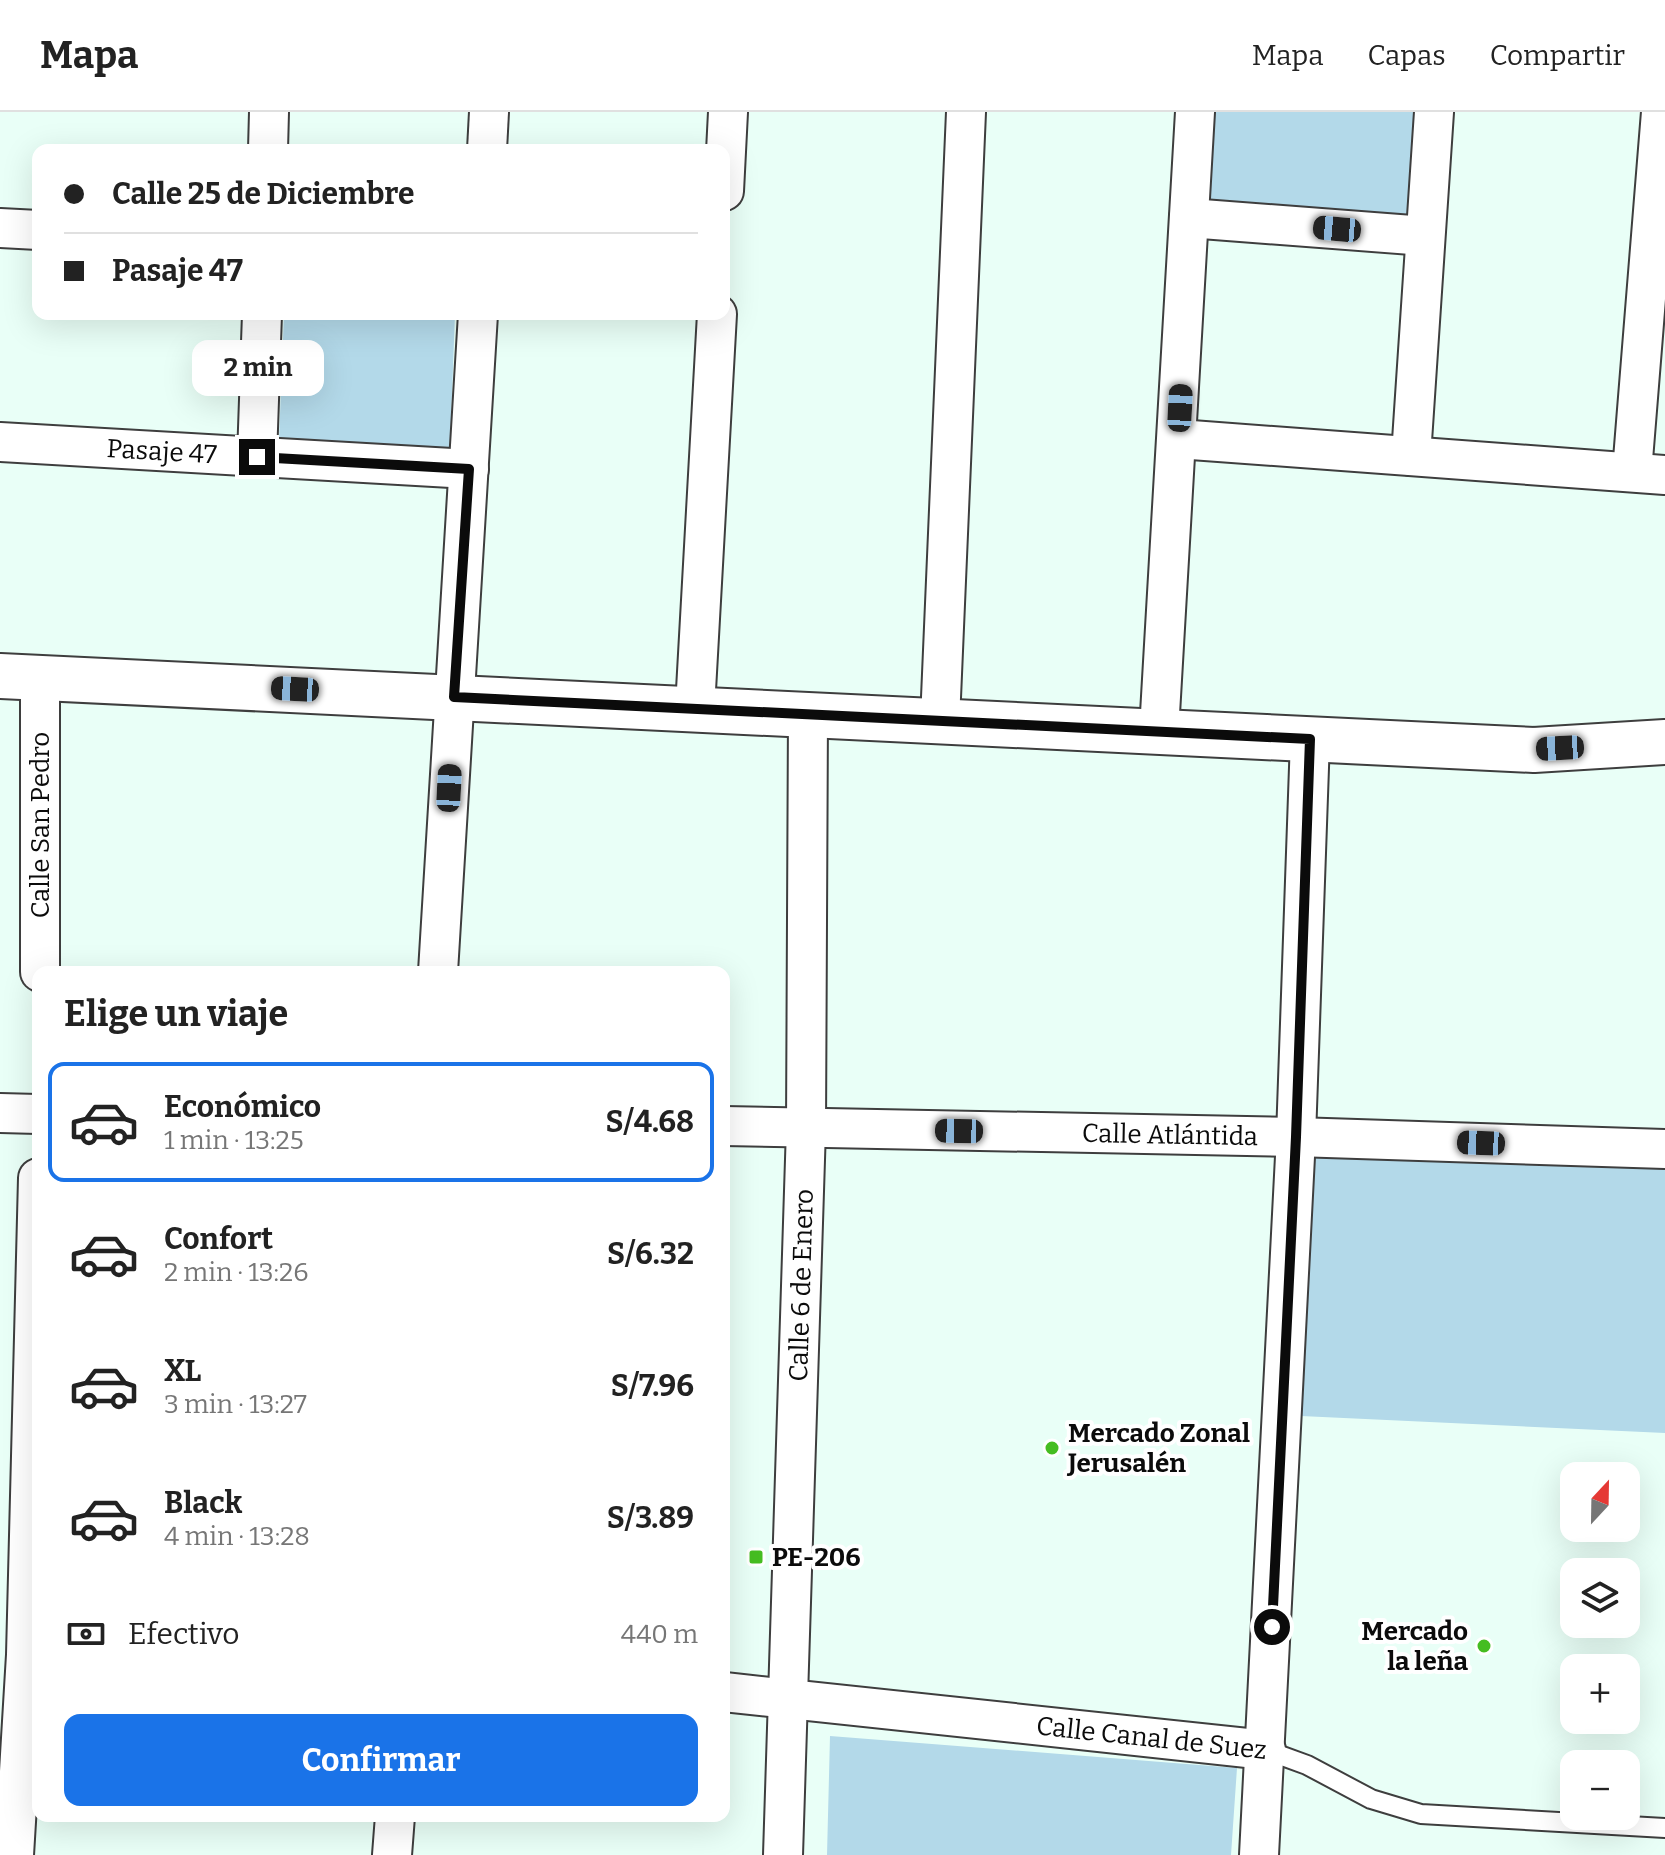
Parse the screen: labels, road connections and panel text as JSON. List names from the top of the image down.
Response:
{
  "streets": {
    "street": [
      "Pasaje 47",
      "Calle San Pedro",
      "Calle Atlántida",
      "Calle 6 de Enero",
      "Calle Canal de Suez"
    ]
  },
  "crossings": [
    ["Calle Atlántida", "Calle 6 de Enero"],
    ["Calle 6 de Enero", "Calle Canal de Suez"]
  ],
  "places": {
    "other": ["Mercado Zonal Jerusalén", "Mercado la leña"],
    "transit": ["PE-206"]
  },
  "north": "top",
  "page": {
    "header": "Mapa",
    "nav": ["Mapa", "Capas", "Compartir"],
    "banner": ["Calle 25 de Diciembre", "Pasaje 47"],
    "bubble": "2 min",
    "heading": "Elige un viaje",
    "list": [
      {
        "name": "Económico",
        "note": "1 min · 13:25",
        "value": "S/4.68"
      },
      {
        "name": "Confort",
        "note": "2 min · 13:26",
        "value": "S/6.32"
      },
      {
        "name": "XL",
        "note": "3 min · 13:27",
        "value": "S/7.96"
      },
      {
        "name": "Black",
        "note": "4 min · 13:28",
        "value": "S/3.89"
      }
    ],
    "map_buttons": ["+", "−"],
    "pay": ["Efectivo", "440 m"],
    "buttons": "Confirmar"
  }
}
